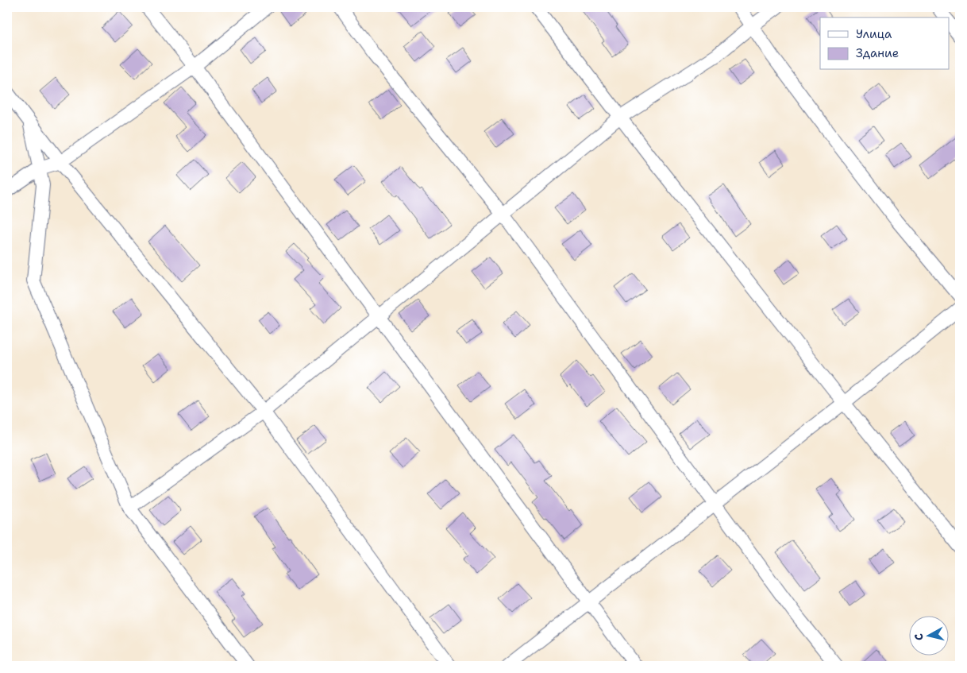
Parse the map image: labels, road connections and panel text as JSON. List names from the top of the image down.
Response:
{
  "legend": ["Улица", "Здание"],
  "north": "left"
}
